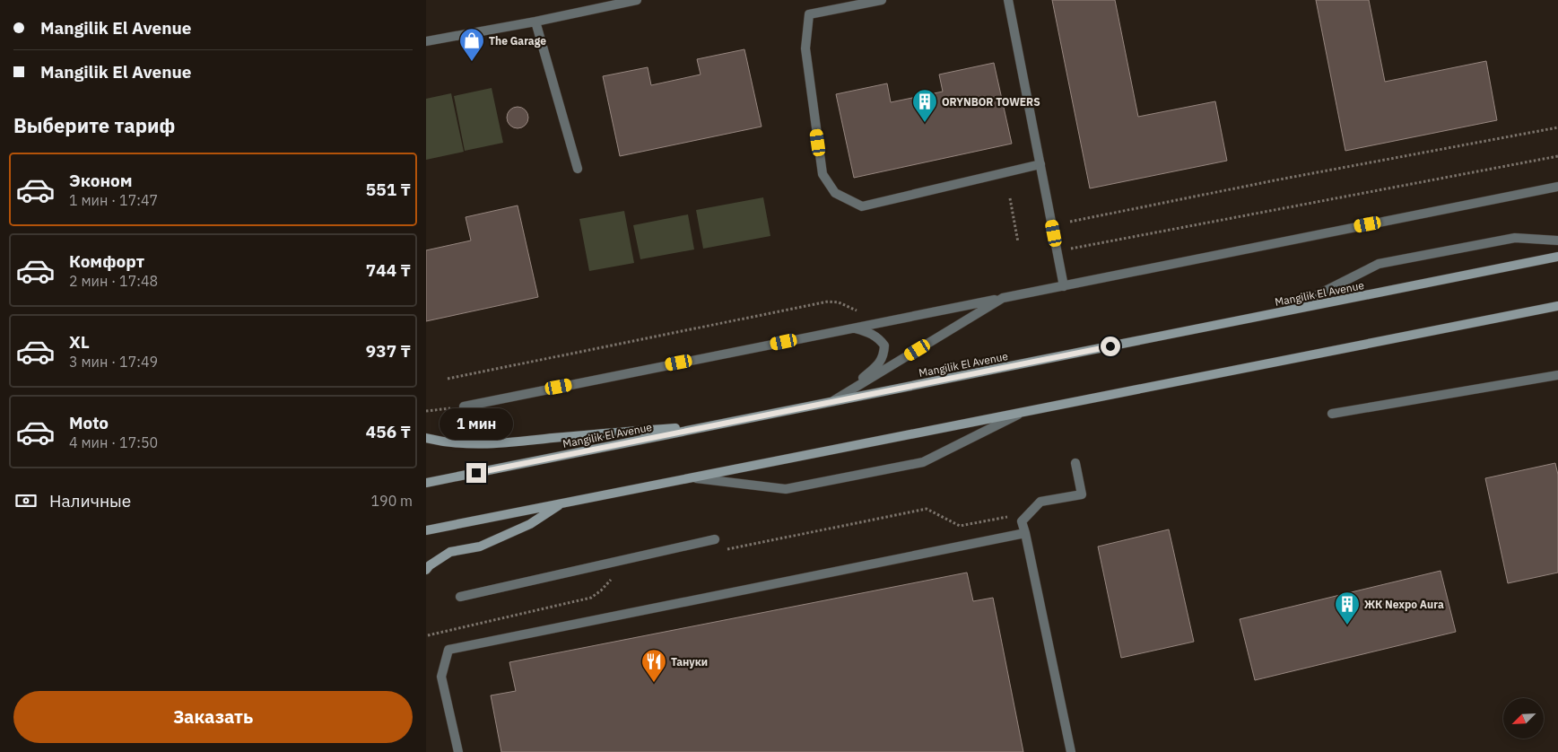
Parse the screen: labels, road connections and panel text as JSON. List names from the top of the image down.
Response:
{
  "streets": {
    "main road": ["Mangilik El Avenue"]
  },
  "places": {
    "shop": ["The Garage"],
    "building": ["ORYNBOR TOWERS", "ЖК Nexpo Aura"],
    "restaurant": ["Тануки"]
  },
  "north": "bottom left",
  "page": {
    "banner": ["Mangilik El Avenue", "Mangilik El Avenue"],
    "heading": "Выберите тариф",
    "list": [
      {
        "name": "Эконом",
        "note": "1 мин · 17:47",
        "value": "551 ₸"
      },
      {
        "name": "Комфорт",
        "note": "2 мин · 17:48",
        "value": "744 ₸"
      },
      {
        "name": "XL",
        "note": "3 мин · 17:49",
        "value": "937 ₸"
      },
      {
        "name": "Moto",
        "note": "4 мин · 17:50",
        "value": "456 ₸"
      }
    ],
    "bubble": "1 мин",
    "pay": ["Наличные", "190 m"],
    "buttons": "Заказать"
  }
}
